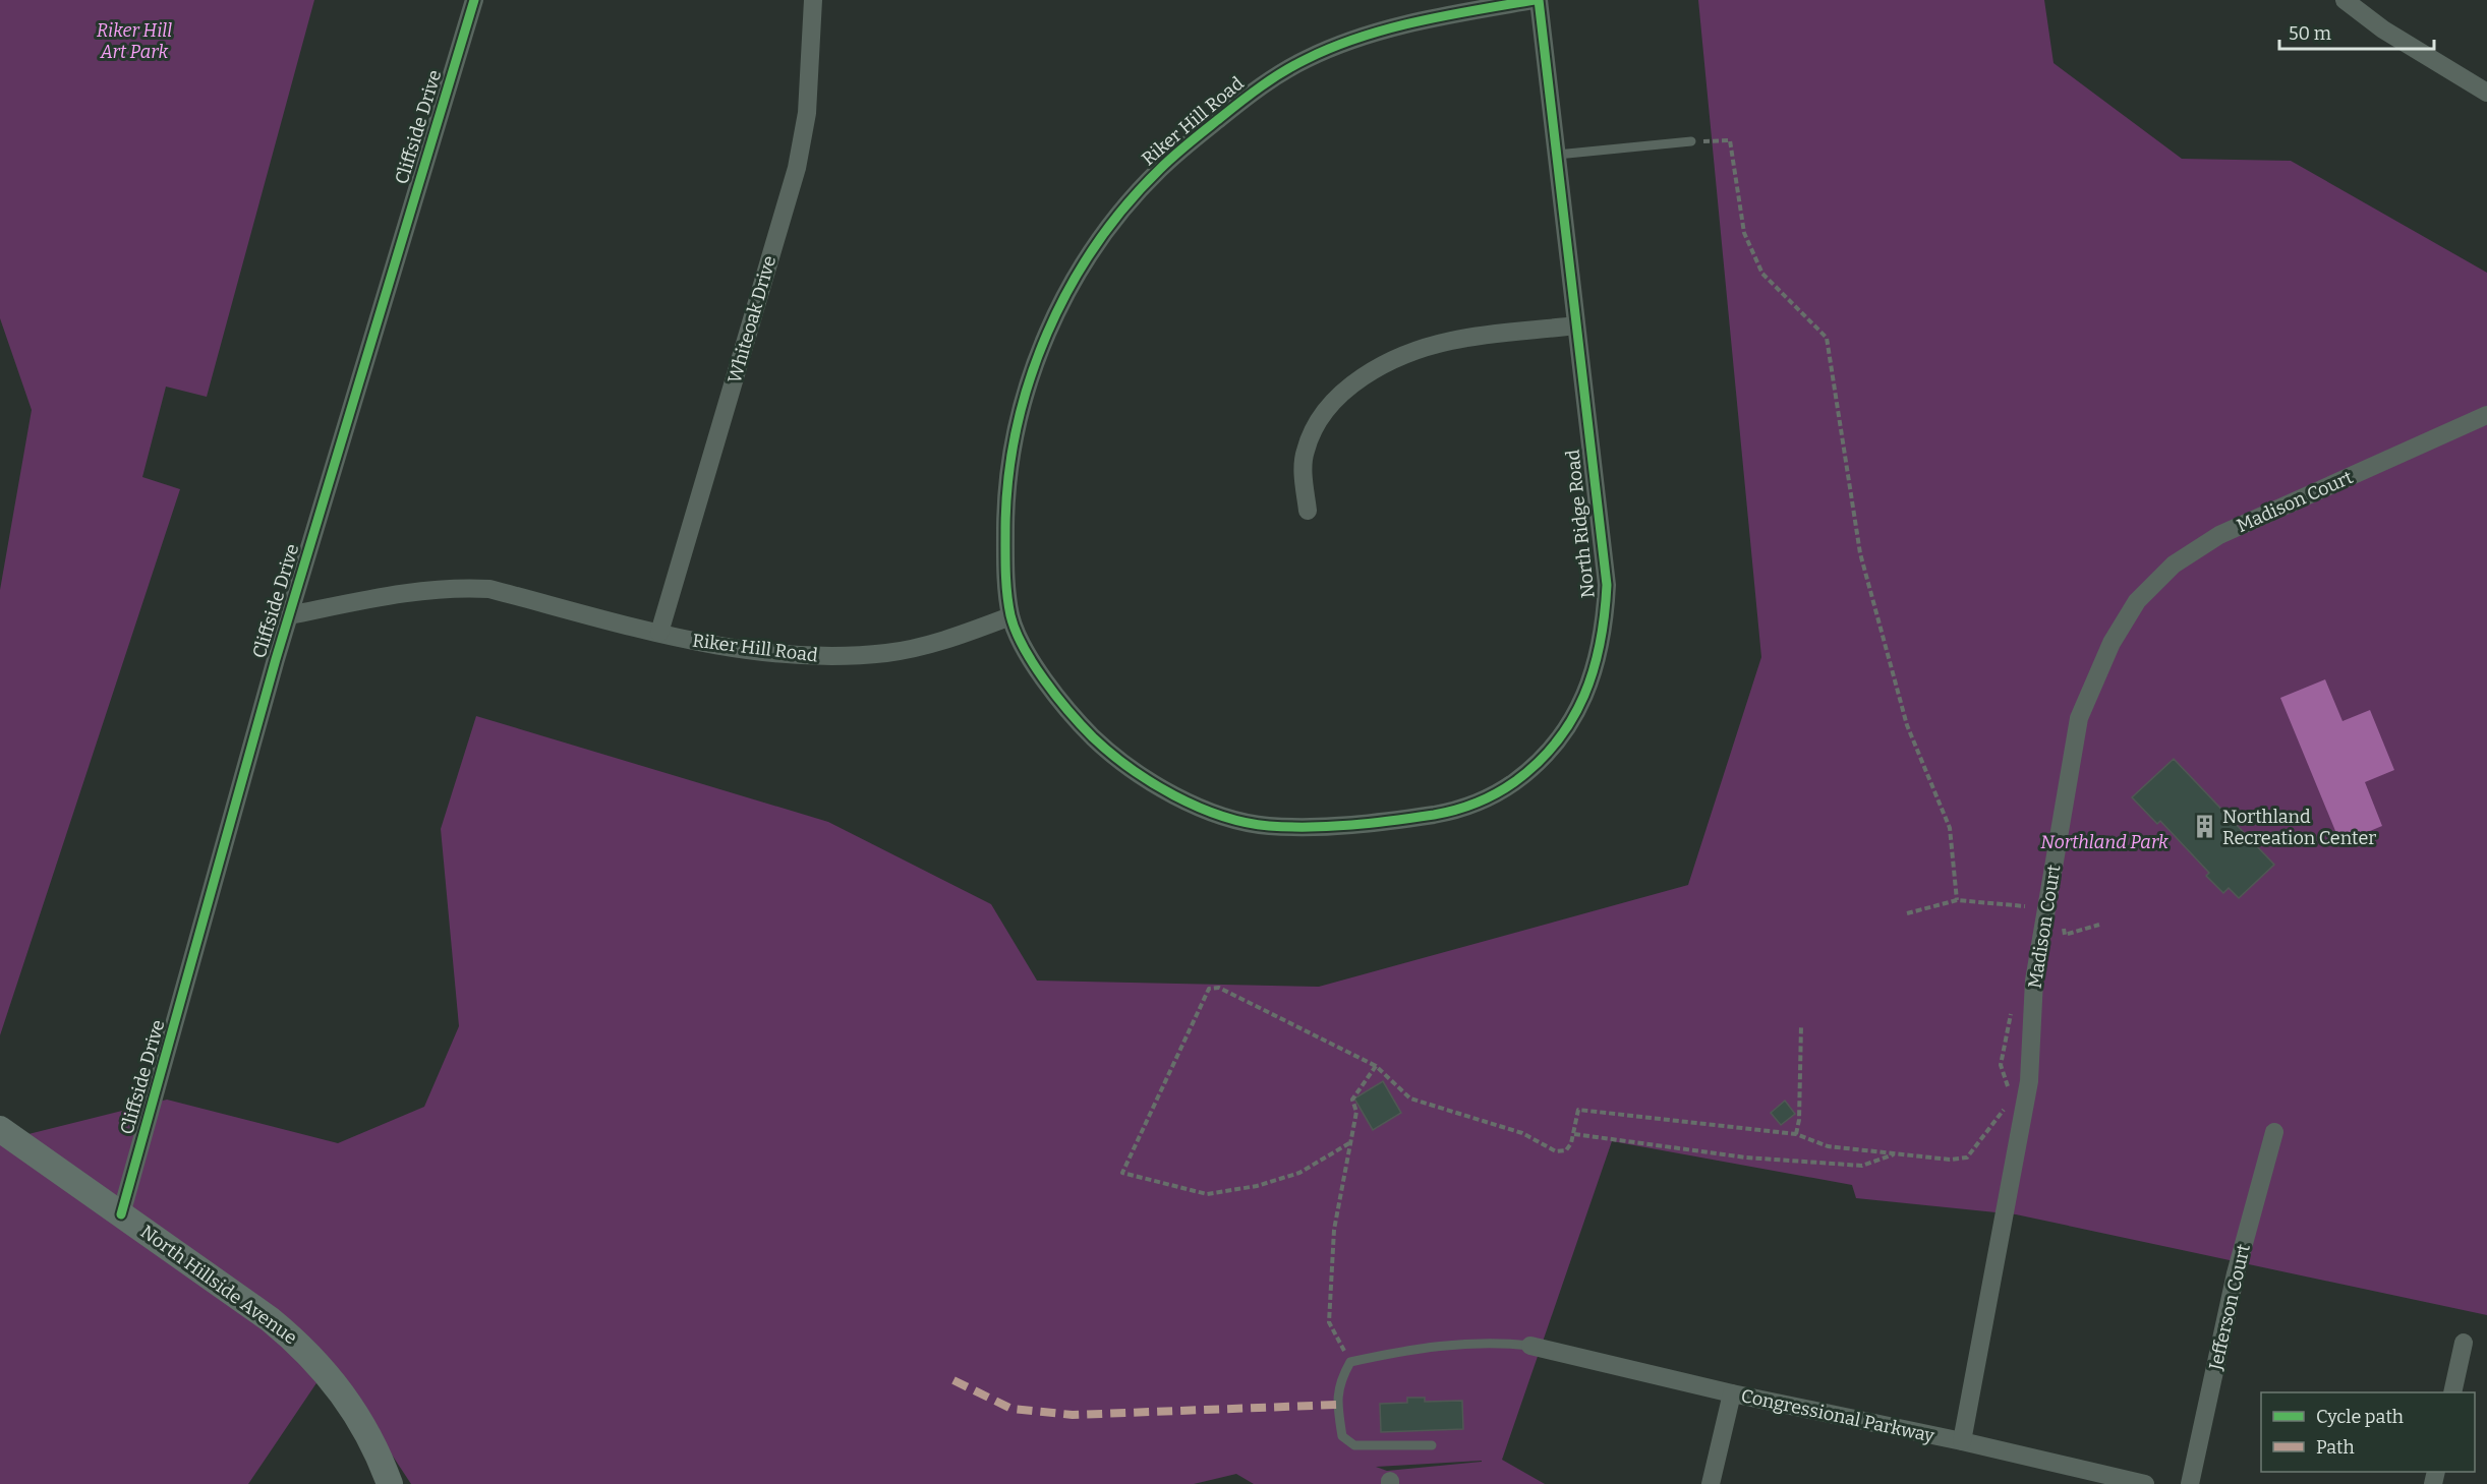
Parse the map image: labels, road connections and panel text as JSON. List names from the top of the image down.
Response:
{
  "streets": {
    "street": [
      "Riker Hill Road",
      "Cliffside Drive",
      "Whiteoak Drive",
      "Madison Court",
      "North Ridge Road",
      "North Hillside Avenue",
      "Jefferson Court",
      "Congressional Parkway"
    ]
  },
  "crossings": [
    ["Riker Hill Road", "Cliffside Drive"],
    ["Riker Hill Road", "Whiteoak Drive"],
    ["Riker Hill Road", "North Ridge Road"],
    ["Cliffside Drive", "North Hillside Avenue"],
    ["Madison Court", "Congressional Parkway"]
  ],
  "parks": ["Riker Hill Art Park", "Northland Park"],
  "places": {
    "building": ["Northland Recreation Center"]
  },
  "legend": ["Cycle path", "Path"],
  "scale_bar": "50 m"
}
